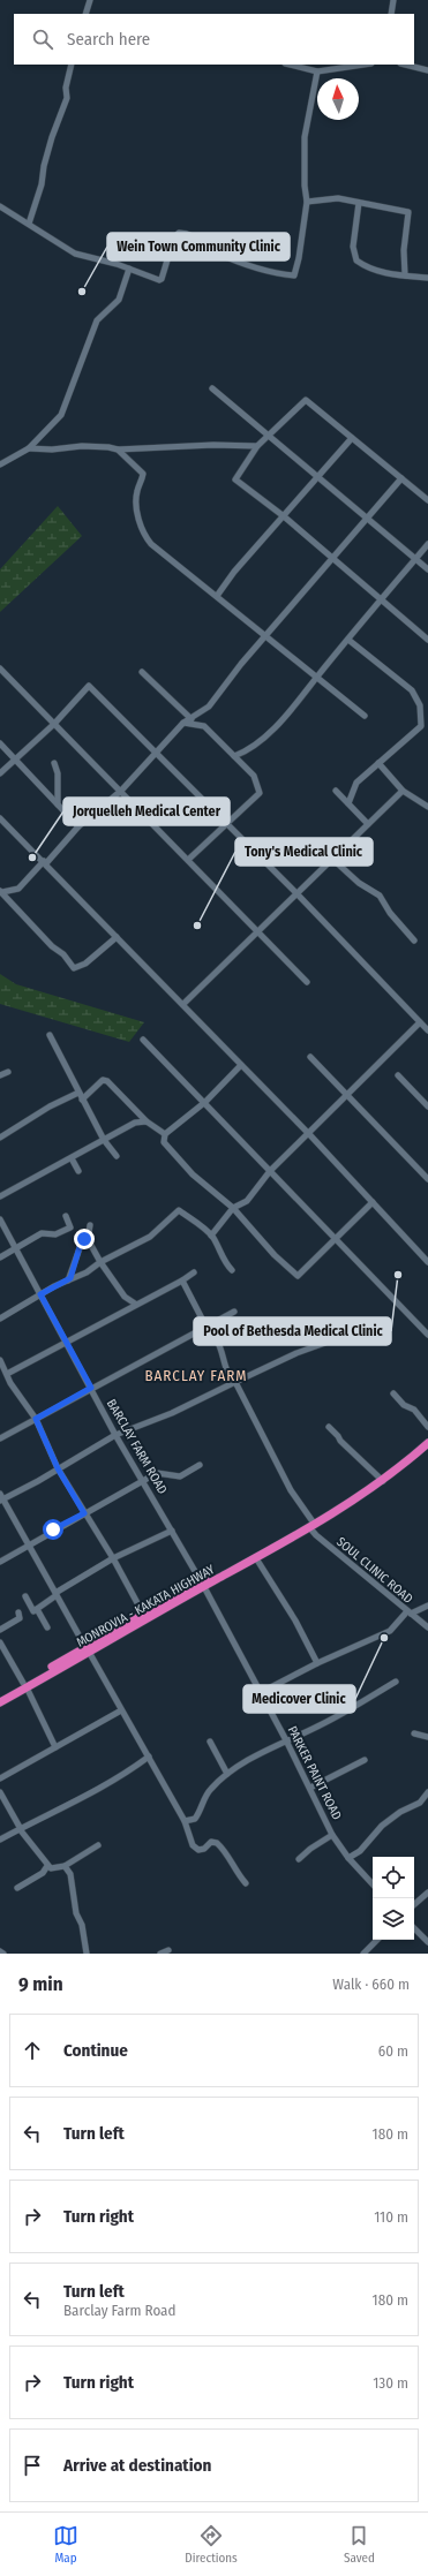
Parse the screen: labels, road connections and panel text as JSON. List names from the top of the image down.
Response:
{
  "streets": {
    "highway": ["MONROVIA - KAKATA HIGHWAY"],
    "street": ["BARCLAY FARM ROAD", "SOUL CLINIC ROAD", "PARKER PAINT ROAD"]
  },
  "crossings": [
    ["BARCLAY FARM ROAD", "MONROVIA - KAKATA HIGHWAY"],
    ["BARCLAY FARM ROAD", "PARKER PAINT ROAD"],
    ["SOUL CLINIC ROAD", "MONROVIA - KAKATA HIGHWAY"],
    ["MONROVIA - KAKATA HIGHWAY", "PARKER PAINT ROAD"]
  ],
  "districts": ["BARCLAY FARM"],
  "places": [
    "Wein Town Community Clinic",
    "Jorquelleh Medical Center",
    "Tony's Medical Clinic",
    "Pool of Bethesda Medical Clinic",
    "Medicover Clinic"
  ],
  "north": "top",
  "page": {
    "search": "Search here",
    "heading": ["9 min", "Walk · 660 m"],
    "list": [
      ["Continue", "60 m"],
      ["Turn left", "180 m"],
      ["Turn right", "110 m"],
      ["Turn left", "Barclay Farm Road", "180 m"],
      ["Turn right", "130 m"],
      "Arrive at destination"
    ],
    "nav": ["Map", "Directions", "Saved"]
  }
}
